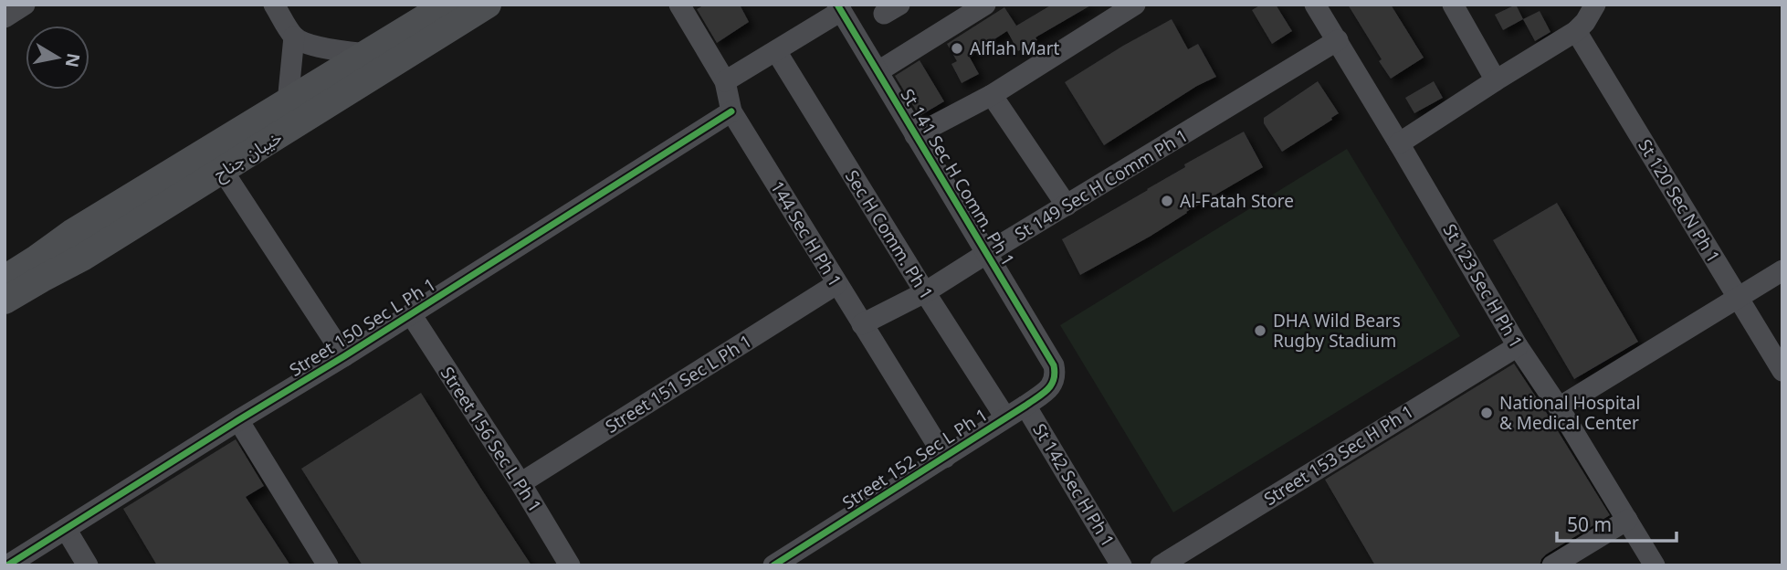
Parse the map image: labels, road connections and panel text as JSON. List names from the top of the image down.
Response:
{
  "streets": {
    "main road": ["خیبان جناح"],
    "street": [
      "St 141 Sec H Comm. Ph 1",
      "St 149 Sec H Comm Ph 1",
      "St 120 Sec N Ph 1",
      "144 Sec H Ph 1",
      "Sec H Comm. Ph 1",
      "St 123 Sec H Ph 1",
      "Street 150 Sec L Ph 1",
      "Street 151 Sec L Ph 1",
      "Street 156 Sec L Ph 1",
      "Street 153 Sec H Ph 1",
      "Street 152 Sec L Ph 1",
      "St 142 Sec H Ph 1"
    ]
  },
  "crossings": [
    ["St 141 Sec H Comm. Ph 1", "St 149 Sec H Comm Ph 1"],
    ["St 141 Sec H Comm. Ph 1", "Street 152 Sec L Ph 1"],
    ["St 149 Sec H Comm Ph 1", "144 Sec H Ph 1"],
    ["St 149 Sec H Comm Ph 1", "Sec H Comm. Ph 1"],
    ["St 149 Sec H Comm Ph 1", "St 123 Sec H Ph 1"],
    ["144 Sec H Ph 1", "Street 150 Sec L Ph 1"],
    ["144 Sec H Ph 1", "Street 151 Sec L Ph 1"],
    ["144 Sec H Ph 1", "Street 152 Sec L Ph 1"],
    ["Sec H Comm. Ph 1", "Street 152 Sec L Ph 1"],
    ["St 123 Sec H Ph 1", "Street 153 Sec H Ph 1"],
    ["Street 150 Sec L Ph 1", "Street 156 Sec L Ph 1"],
    ["Street 151 Sec L Ph 1", "Street 156 Sec L Ph 1"],
    ["Street 152 Sec L Ph 1", "St 142 Sec H Ph 1"]
  ],
  "places": [
    "Alflah Mart",
    "Al-Fatah Store",
    "DHA Wild Bears Rugby Stadium",
    "National Hospital & Medical Center"
  ],
  "scale_bar": "50 m",
  "north": "right"
}
